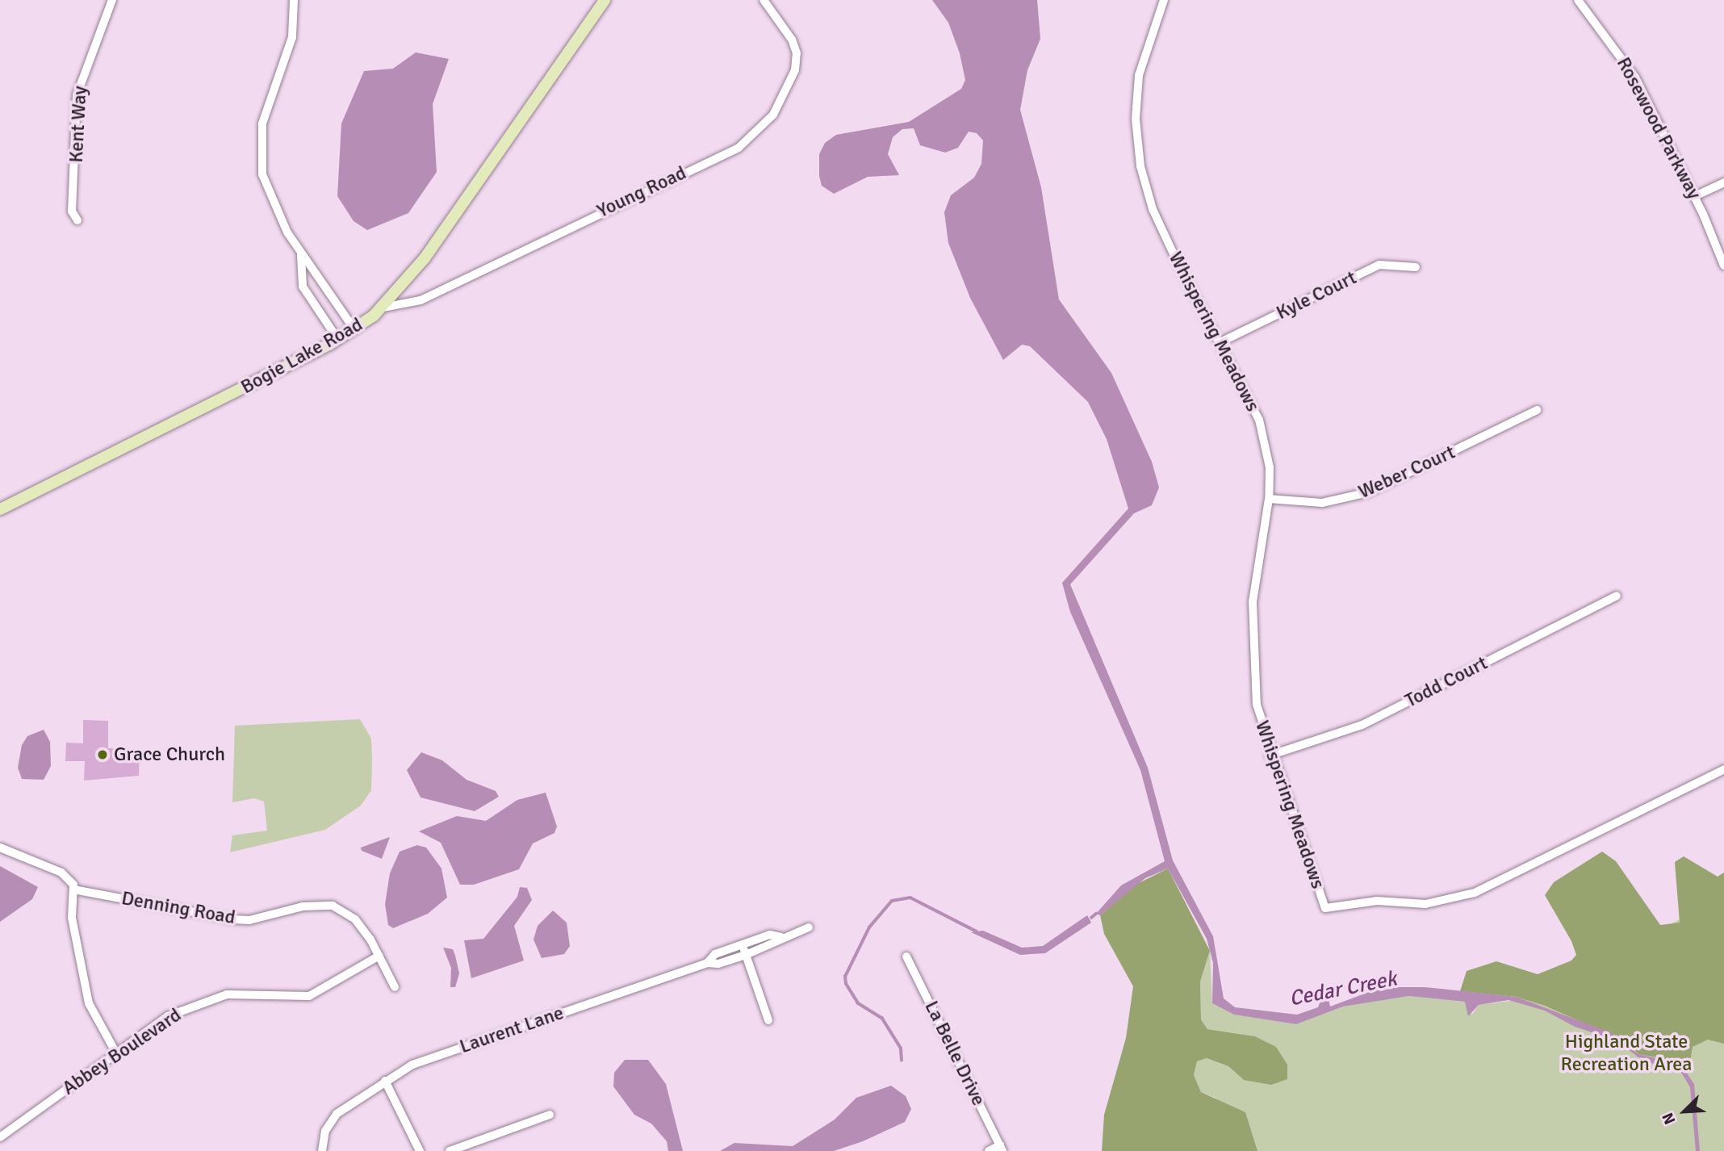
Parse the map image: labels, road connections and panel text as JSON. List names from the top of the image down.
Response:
{
  "streets": {
    "main road": ["Bogie Lake Road"],
    "street": [
      "Kent Way",
      "Rosewood Parkway",
      "Young Road",
      "Kyle Court",
      "Whispering Meadows",
      "Weber Court",
      "Todd Court",
      "Denning Road",
      "Laurent Lane",
      "Abbey Boulevard",
      "La Belle Drive"
    ]
  },
  "crossings": [
    ["Young Road", "Bogie Lake Road"],
    ["Kyle Court", "Whispering Meadows"],
    ["Whispering Meadows", "Weber Court"],
    ["Whispering Meadows", "Todd Court"],
    ["Denning Road", "Abbey Boulevard"]
  ],
  "water": ["Cedar Creek"],
  "parks": ["Highland State Recreation Area"],
  "places": ["Grace Church"],
  "north": "bottom left"
}
